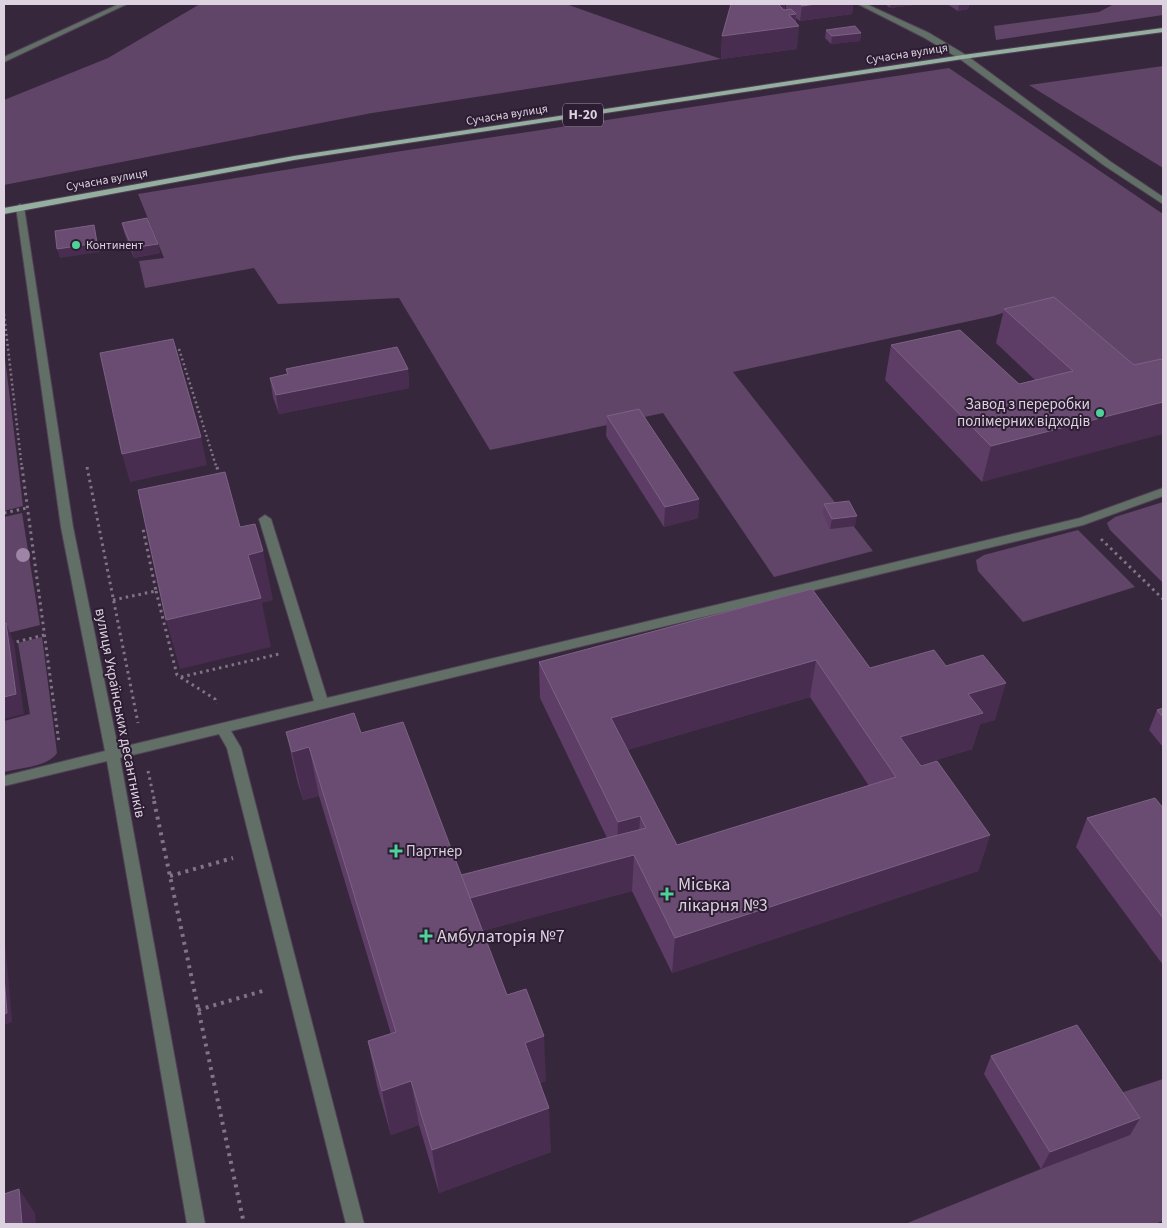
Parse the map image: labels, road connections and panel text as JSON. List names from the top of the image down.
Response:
{
  "streets": {
    "main road": ["Сучасна вулиця", "Н-20"],
    "street": ["вулиця Українських десантників"]
  },
  "crossings": [
    ["Сучасна вулиця", "вулиця Українських десантників"]
  ],
  "places": {
    "other": ["Континент", "Завод з переробки полімерних відходів"],
    "health": ["Партнер", "Міська лікарня №3", "Амбулаторія №7"]
  }
}
